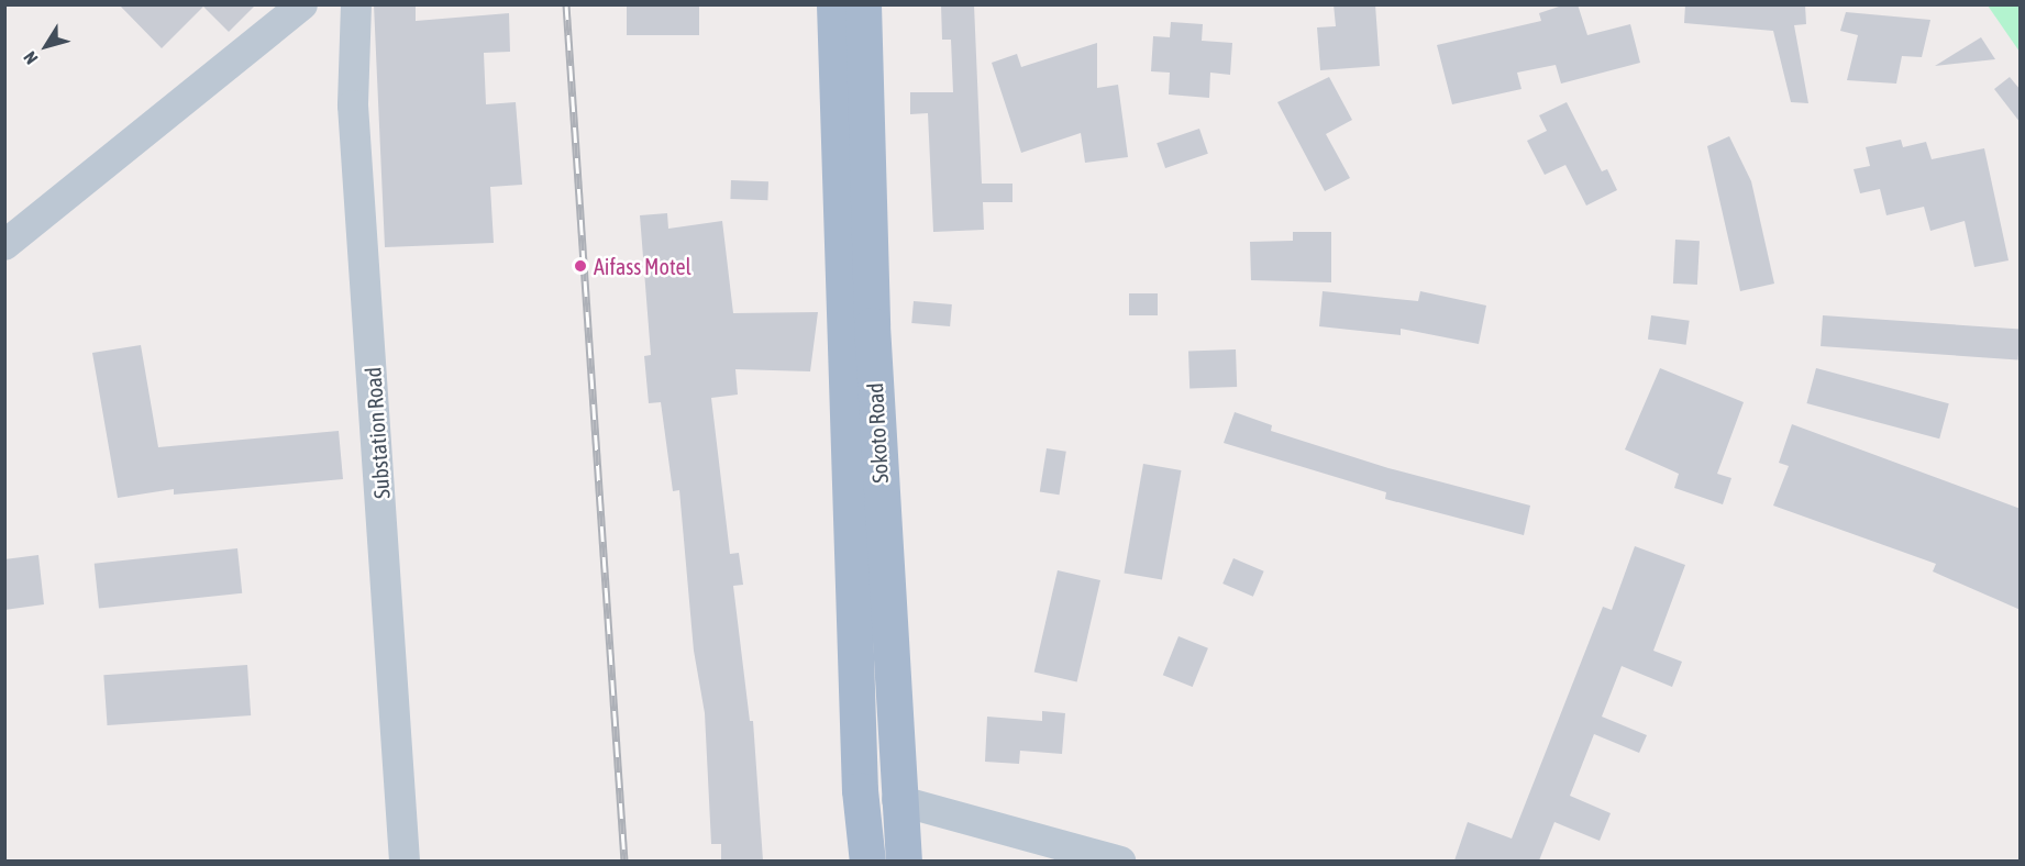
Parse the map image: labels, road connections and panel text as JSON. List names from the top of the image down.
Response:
{
  "streets": {
    "main road": ["Sokoto Road"],
    "street": ["Substation Road"]
  },
  "places": ["Aifass Motel"],
  "north": "bottom left"
}
